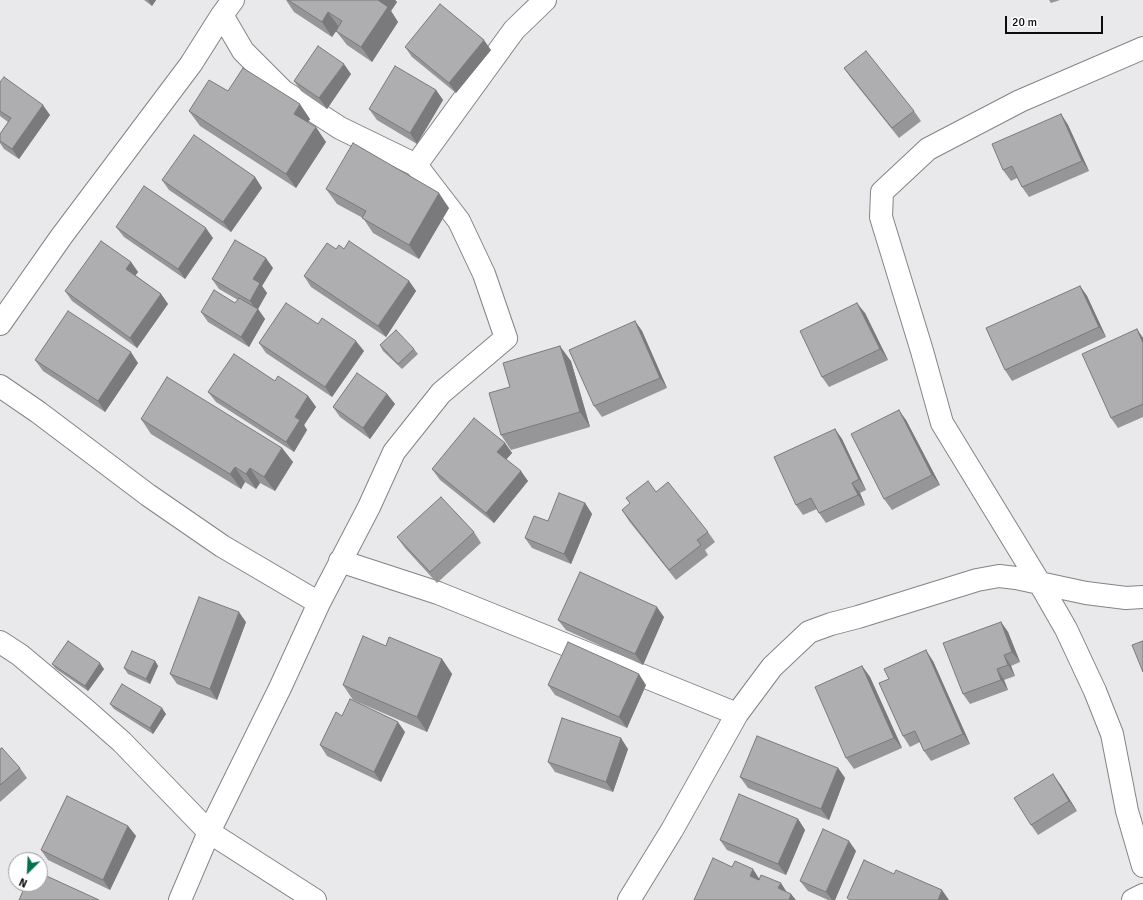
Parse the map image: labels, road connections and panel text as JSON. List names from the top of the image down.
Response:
{
  "scale_bar": "20 m",
  "north": "bottom left"
}
